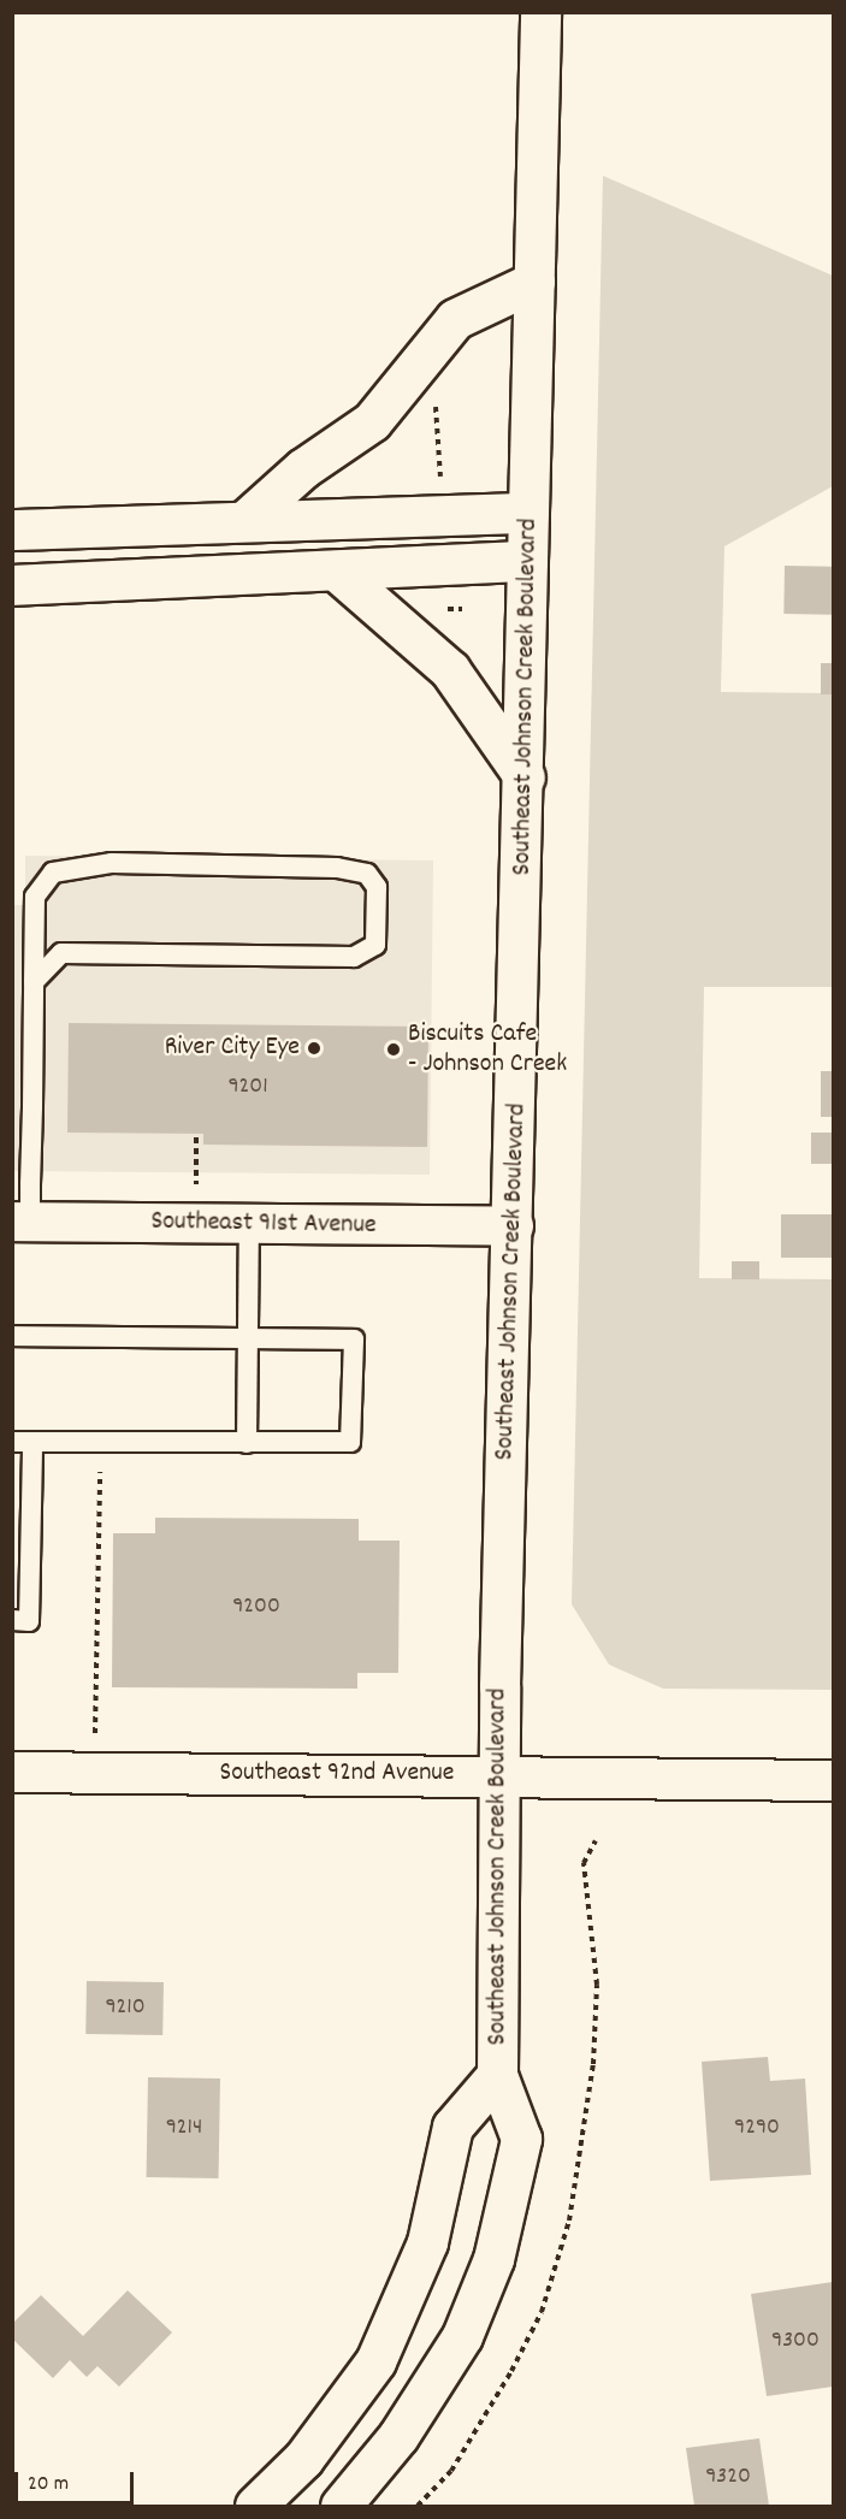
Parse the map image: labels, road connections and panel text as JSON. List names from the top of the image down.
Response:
{
  "streets": {
    "main road": ["Southeast Johnson Creek Boulevard", "Southeast 92nd Avenue"],
    "street": ["Southeast 91st Avenue"]
  },
  "crossings": [
    ["Southeast Johnson Creek Boulevard", "Southeast 91st Avenue"],
    ["Southeast Johnson Creek Boulevard", "Southeast 92nd Avenue"]
  ],
  "places": ["River City Eye", "Biscuits Cafe - Johnson Creek"],
  "house_numbers": [
    "9201",
    "9200",
    "9210",
    "9214",
    "9290",
    "9300",
    "9320"
  ],
  "scale_bar": "20 m"
}
